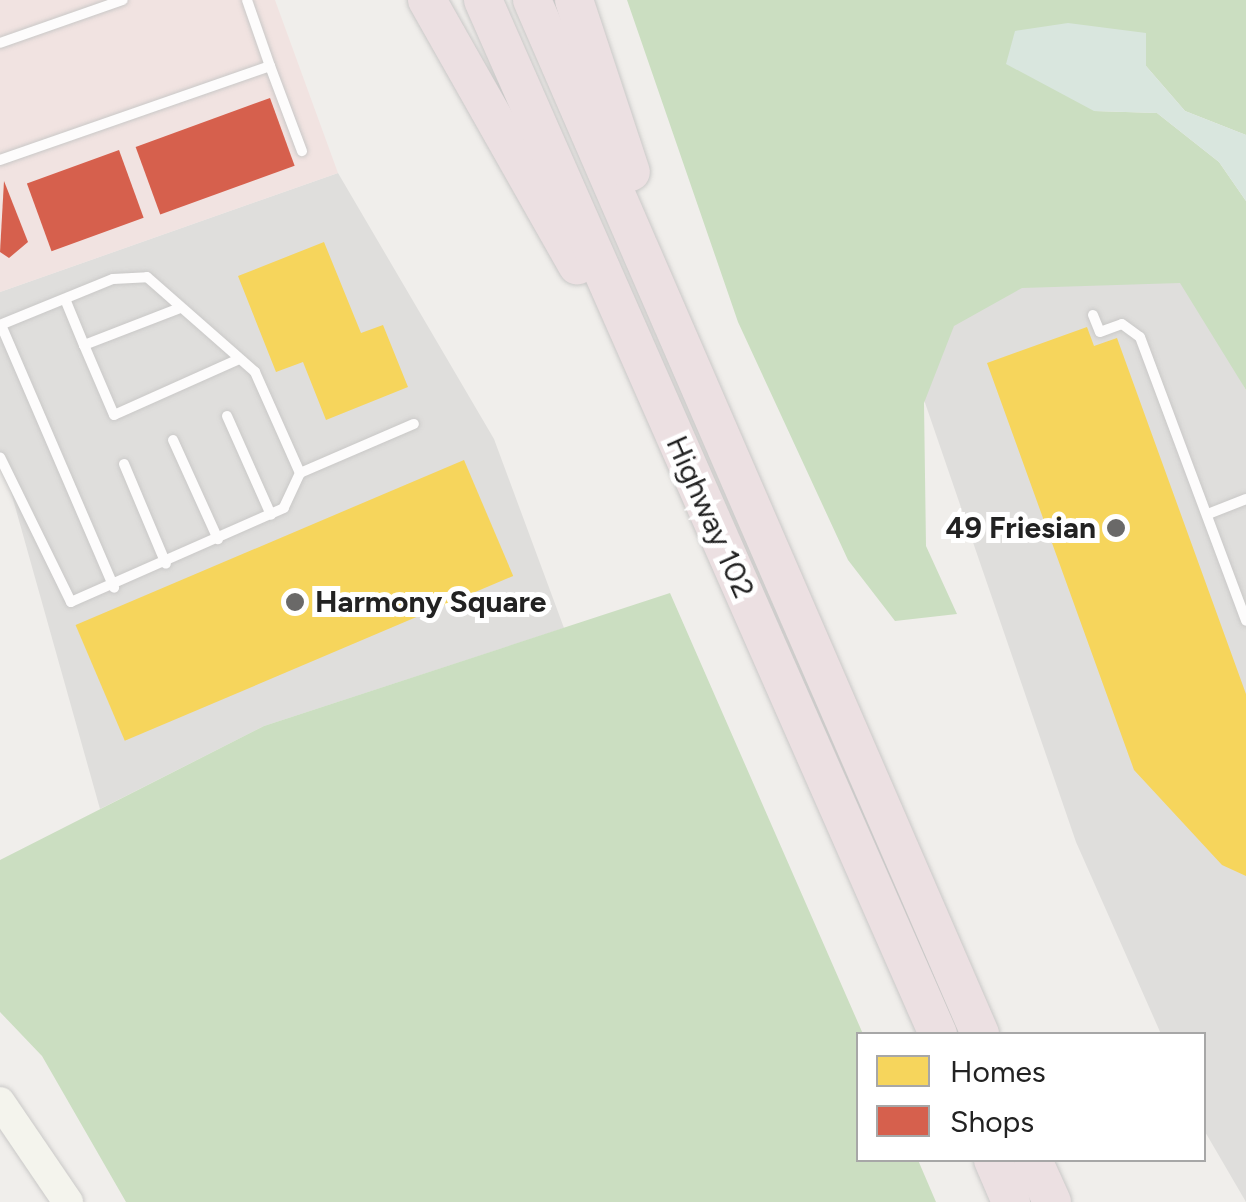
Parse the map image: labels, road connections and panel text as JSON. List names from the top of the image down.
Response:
{
  "streets": {
    "highway": ["Highway 102"]
  },
  "places": ["49 Friesian", "Harmony Square"],
  "legend": ["Homes", "Shops"]
}
